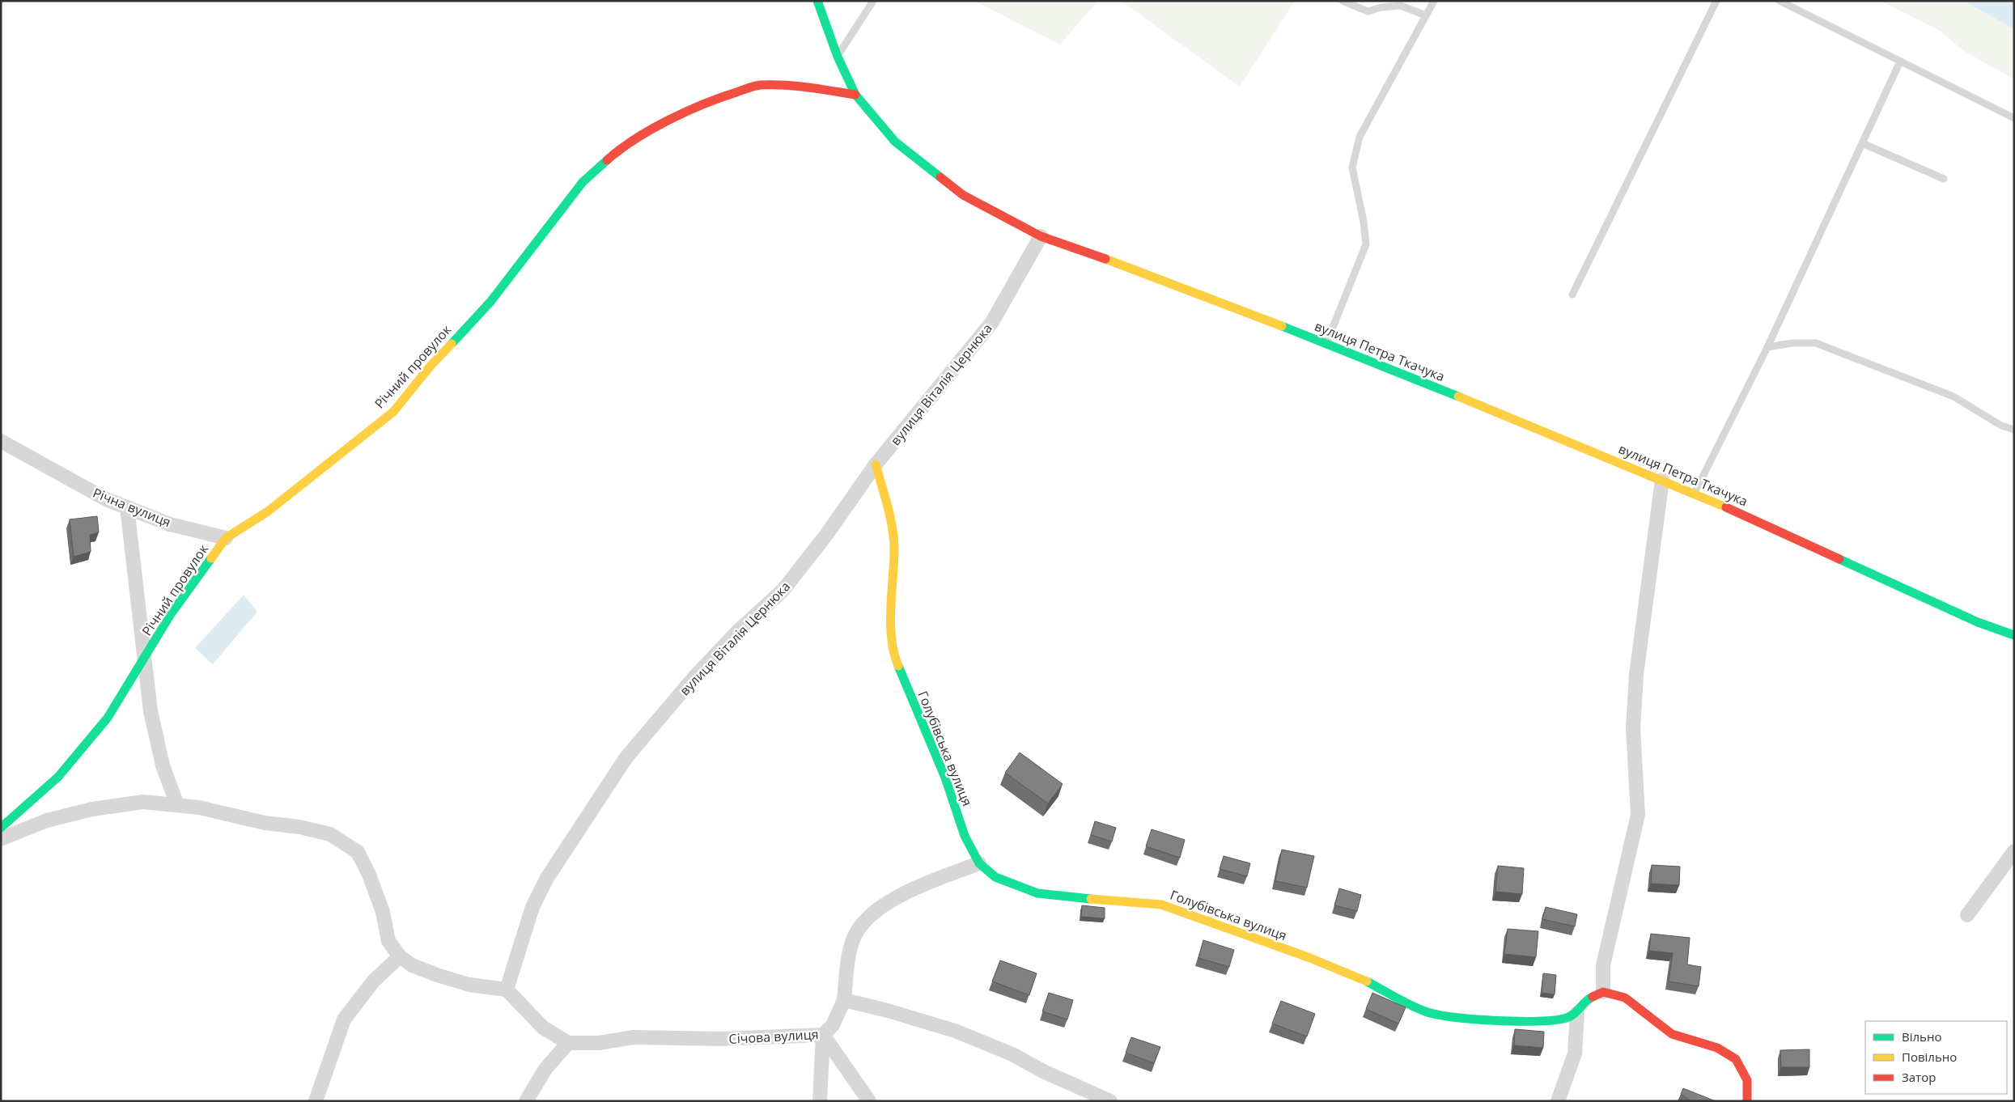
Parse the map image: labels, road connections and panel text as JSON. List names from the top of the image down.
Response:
{
  "streets": {
    "street": [
      "вулиця Петра Ткачука",
      "Річний провулок",
      "вулиця Віталія Цернюка",
      "Річна вулиця",
      "Голубівська вулиця",
      "Січова вулиця"
    ]
  },
  "crossings": [
    ["вулиця Петра Ткачука", "Річний провулок"],
    ["вулиця Петра Ткачука", "вулиця Віталія Цернюка"],
    ["Річний провулок", "Річна вулиця"],
    ["вулиця Віталія Цернюка", "Голубівська вулиця"],
    ["Голубівська вулиця", "Січова вулиця"]
  ],
  "legend": ["Вільно", "Повільно", "Затор"]
}
